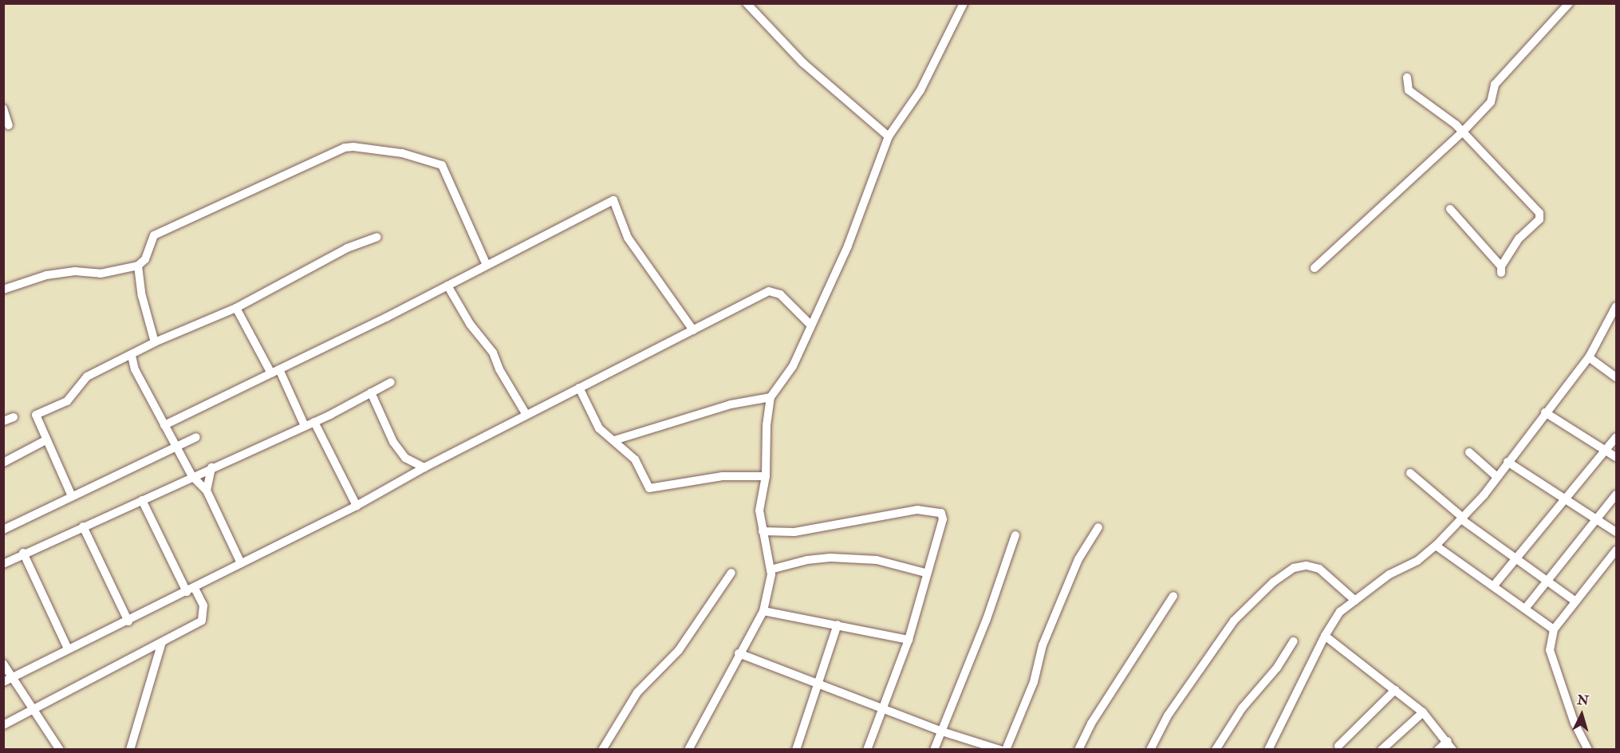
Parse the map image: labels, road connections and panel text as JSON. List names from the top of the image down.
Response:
{
  "north": "top"
}
